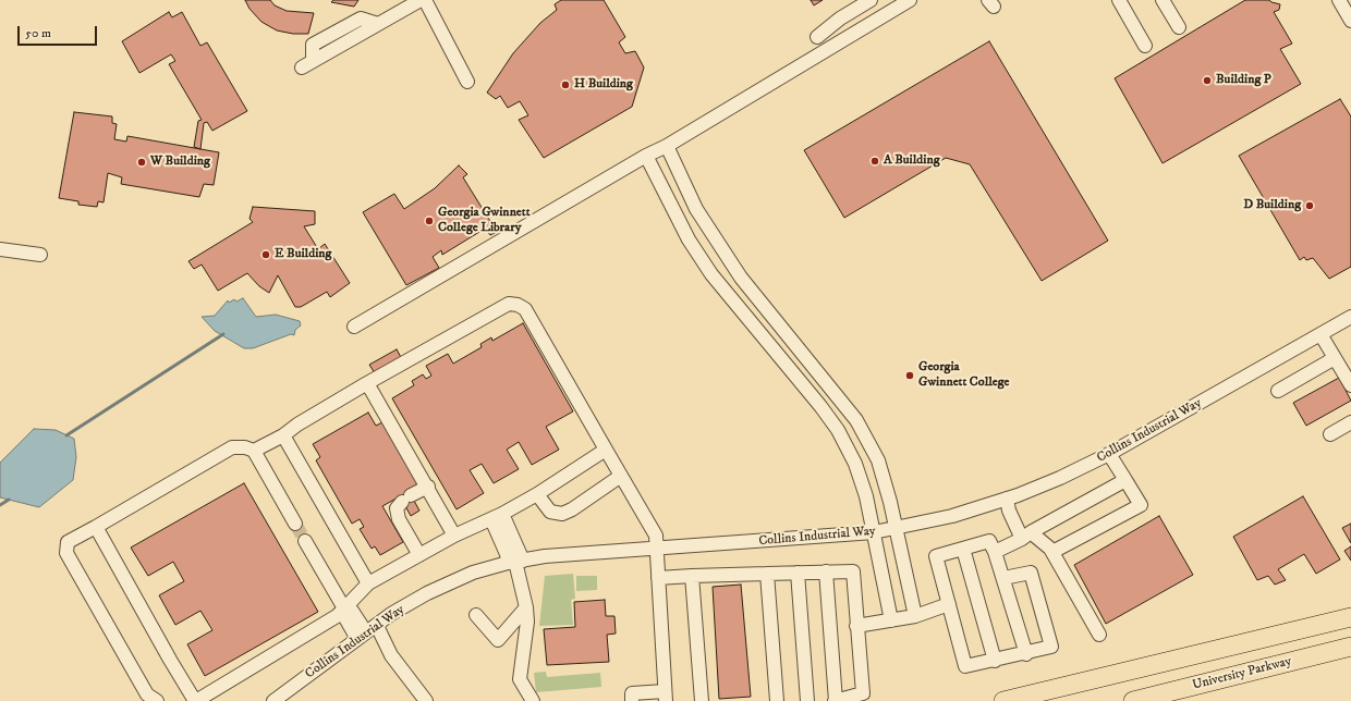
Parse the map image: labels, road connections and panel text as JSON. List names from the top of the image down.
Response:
{
  "streets": {
    "highway": ["University Parkway"],
    "street": ["Collins Industrial Way"]
  },
  "places": [
    "Building P",
    "H Building",
    "A Building",
    "W Building",
    "D Building",
    "Georgia Gwinnett College Library",
    "E Building",
    "Georgia Gwinnett College"
  ],
  "scale_bar": "50 m"
}
